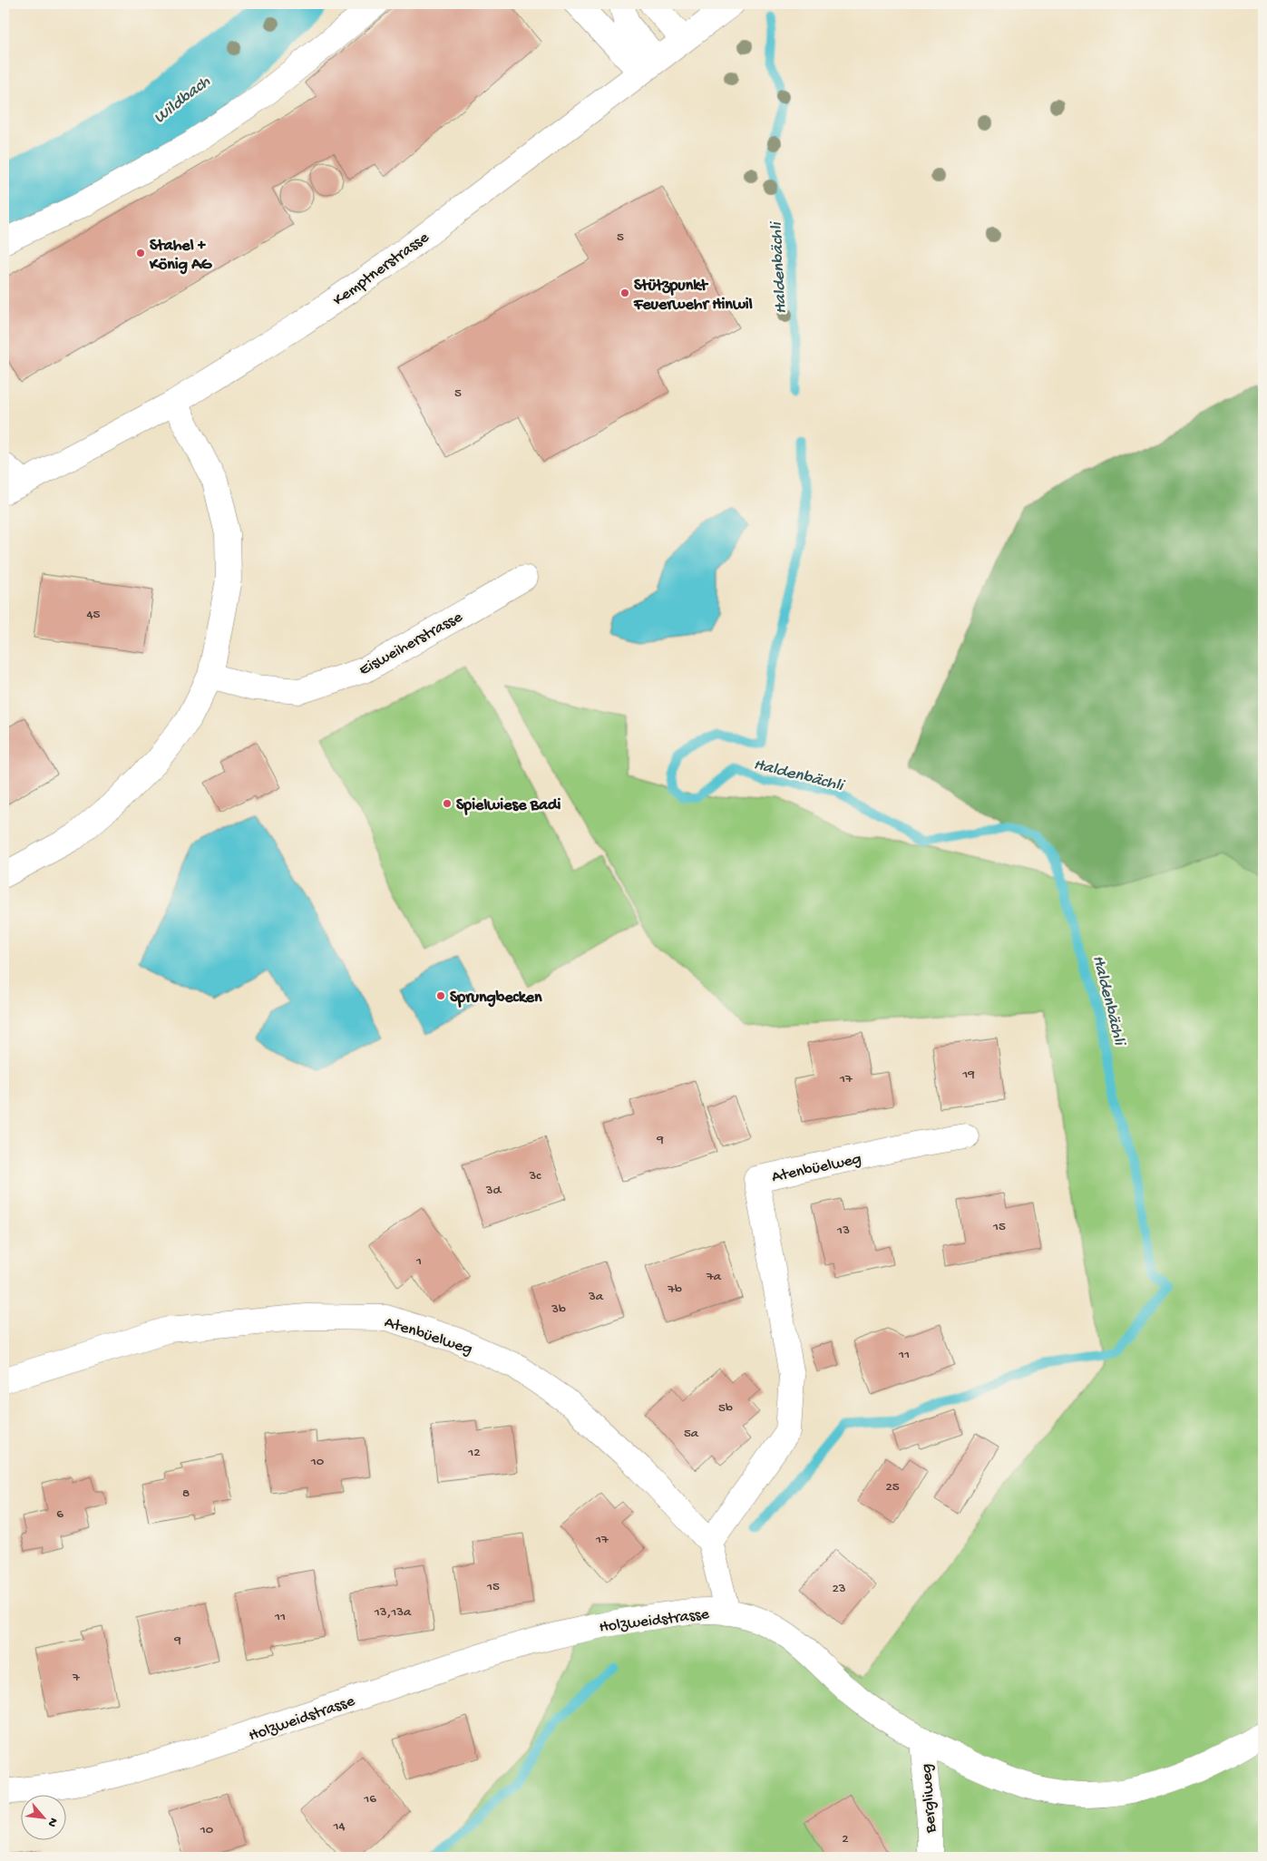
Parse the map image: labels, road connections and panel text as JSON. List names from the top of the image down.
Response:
{
  "streets": {
    "street": [
      "Kemptnerstrasse",
      "Eisweiherstrasse",
      "Atenbüelweg",
      "Holzweidstrasse",
      "Bergliweg"
    ]
  },
  "crossings": [
    ["Atenbüelweg", "Holzweidstrasse"],
    ["Holzweidstrasse", "Bergliweg"]
  ],
  "water": ["Wildbach", "Haldenbächli"],
  "places": [
    "Stahel + König AG",
    "Stützpunkt Feuerwehr Hinwil",
    "Spielwiese Badi",
    "Sprungbecken"
  ],
  "house_numbers": [
    "5",
    "5",
    "45",
    "19",
    "17",
    "9",
    "3c",
    "3d",
    "15",
    "13",
    "1",
    "7a",
    "7b",
    "3a",
    "3b",
    "11",
    "5b",
    "5a",
    "12",
    "10",
    "25",
    "8",
    "6",
    "17",
    "15",
    "23",
    "13,13a",
    "11",
    "9",
    "7",
    "16",
    "14",
    "10",
    "2"
  ],
  "north": "bottom right"
}
